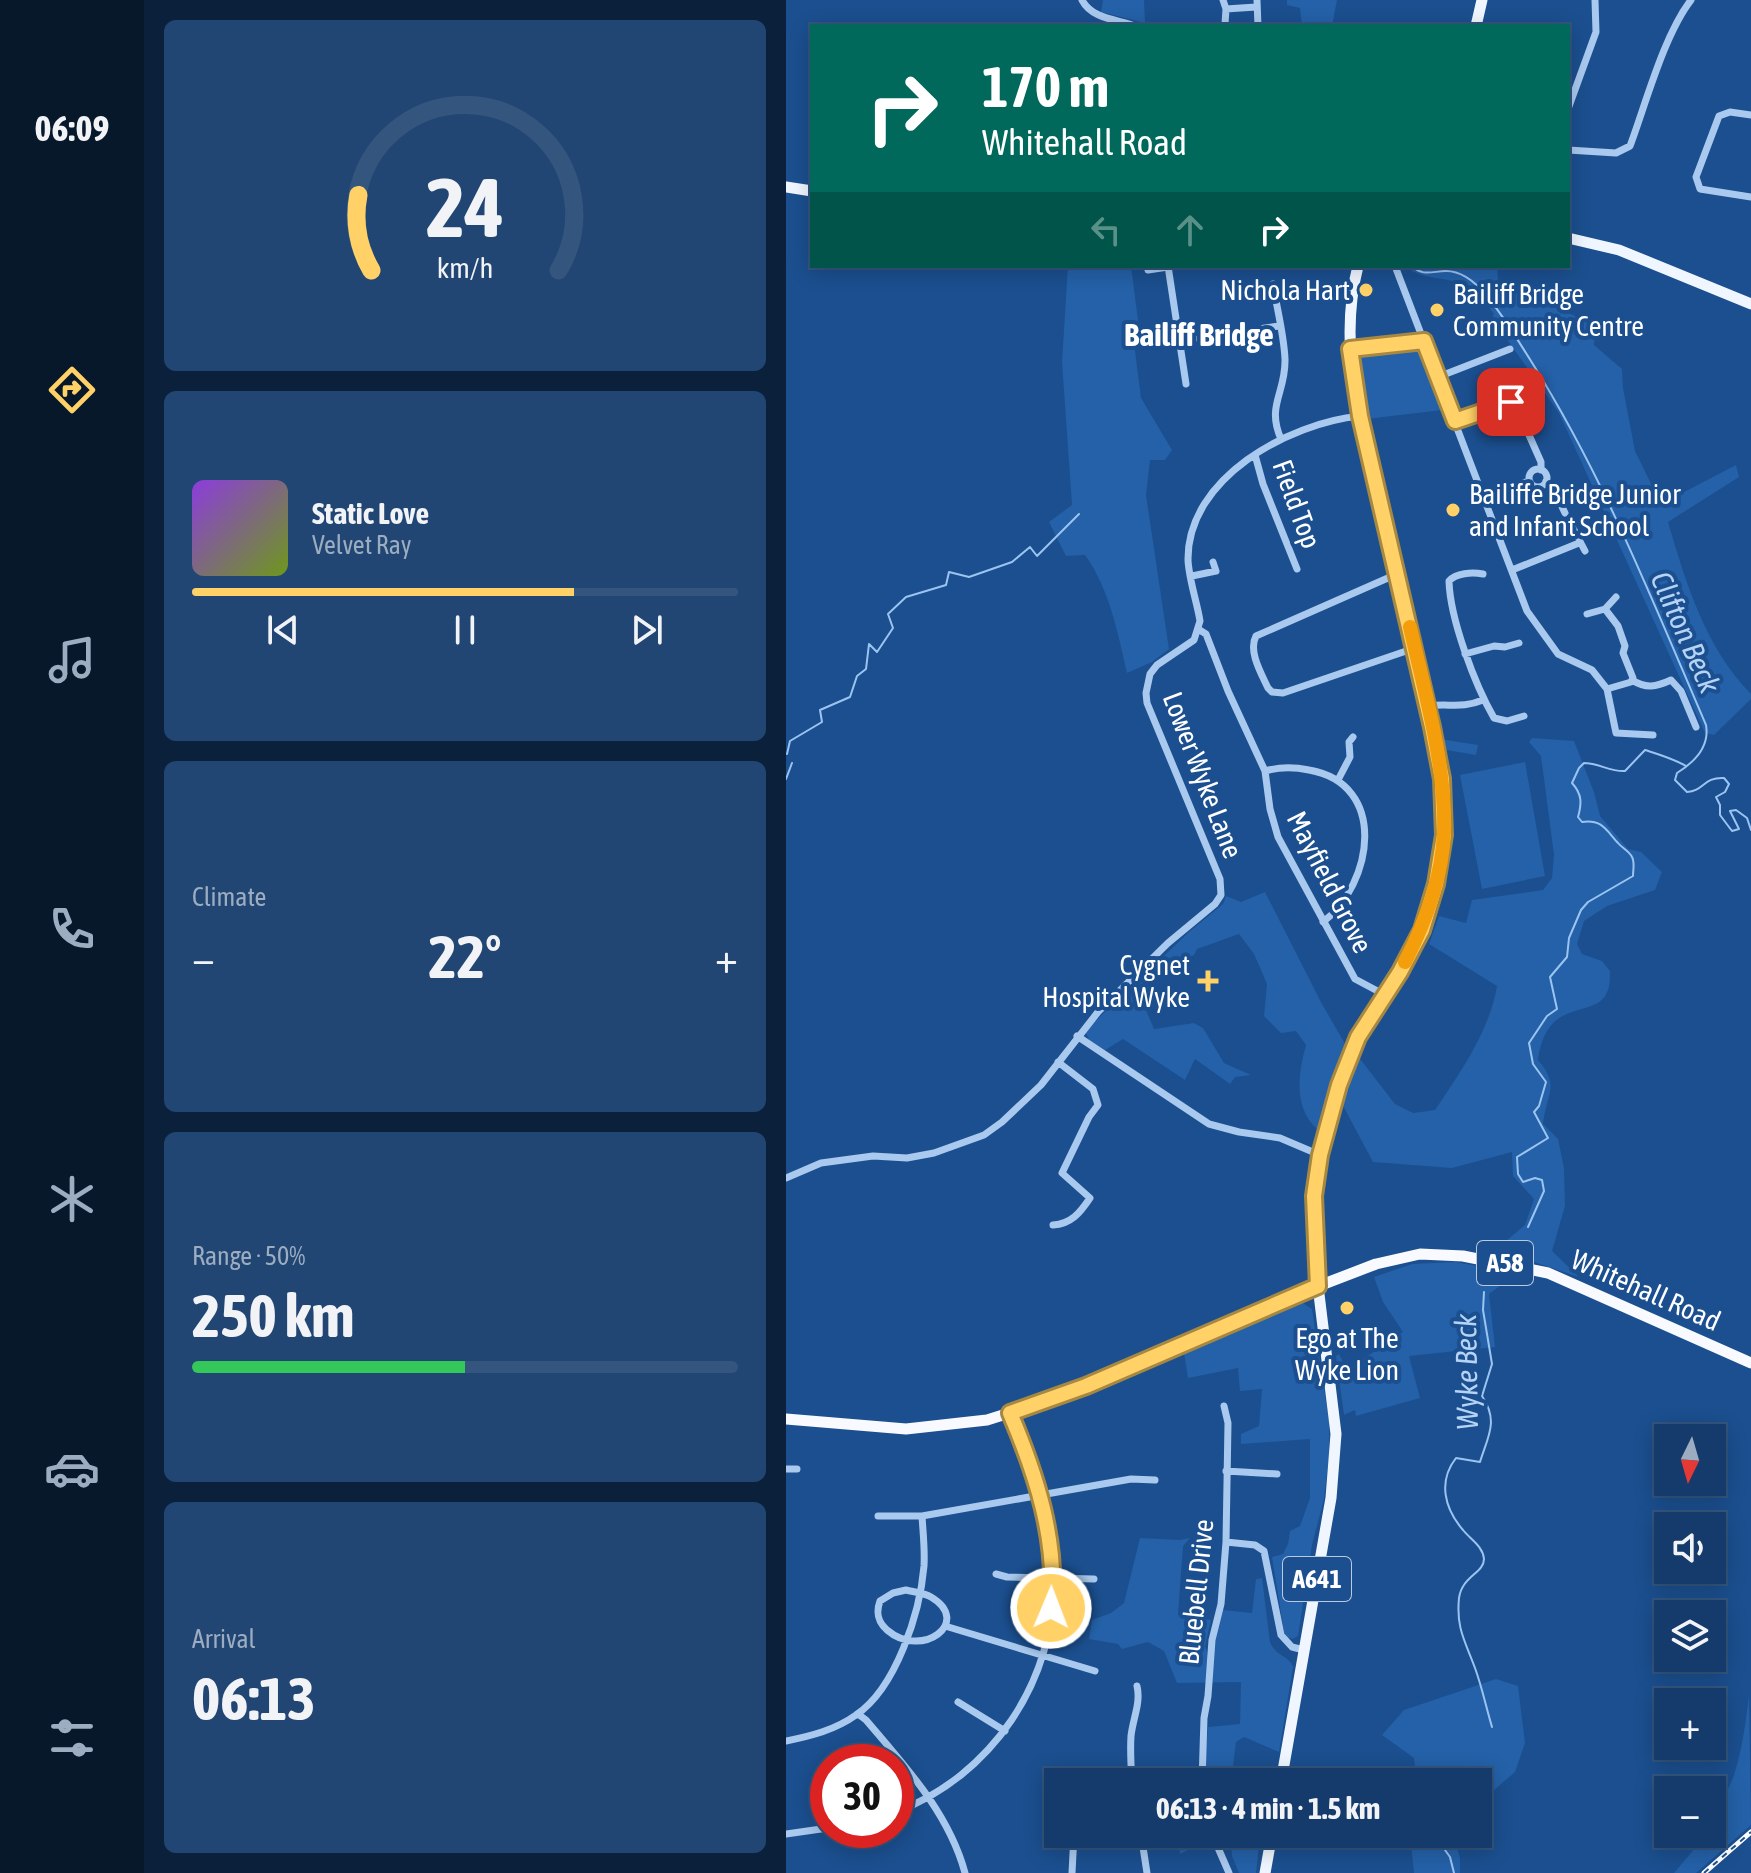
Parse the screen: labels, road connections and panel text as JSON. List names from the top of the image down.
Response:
{
  "streets": {
    "highway": ["A58", "Whitehall Road"],
    "main road": ["A641"],
    "street": [
      "Field Top",
      "Lower Wyke Lane",
      "Mayfield Grove",
      "Bluebell Drive"
    ]
  },
  "crossings": [
    ["Lower Wyke Lane", "Mayfield Grove"],
    ["Mayfield Grove", "A641"],
    ["Whitehall Road", "A641"]
  ],
  "districts": ["Bailiff Bridge"],
  "water": ["Clifton Beck", "Wyke Beck"],
  "places": {
    "other": [
      "Nichola Hart",
      "Bailiff Bridge Community Centre",
      "Bailiffe Bridge Junior and Infant School",
      "Ego at The Wyke Lion"
    ],
    "health": ["Cygnet Hospital Wyke"]
  },
  "north": "bottom",
  "page": {
    "tabs": "06:09",
    "turn": ["170 m", "Whitehall Road"],
    "song": ["Static Love", "Velvet Ray"],
    "tile": [
      "Climate",
      ["Range · 50%", "250 km"],
      ["Arrival", "06:13"]
    ],
    "heat": ["−", "22°", "+"],
    "map_buttons": ["+", "−"],
    "limit": "30",
    "trip": "06:13 · 4 min · 1.5 km",
    "gauge": ["24", "km/h"]
  }
}
